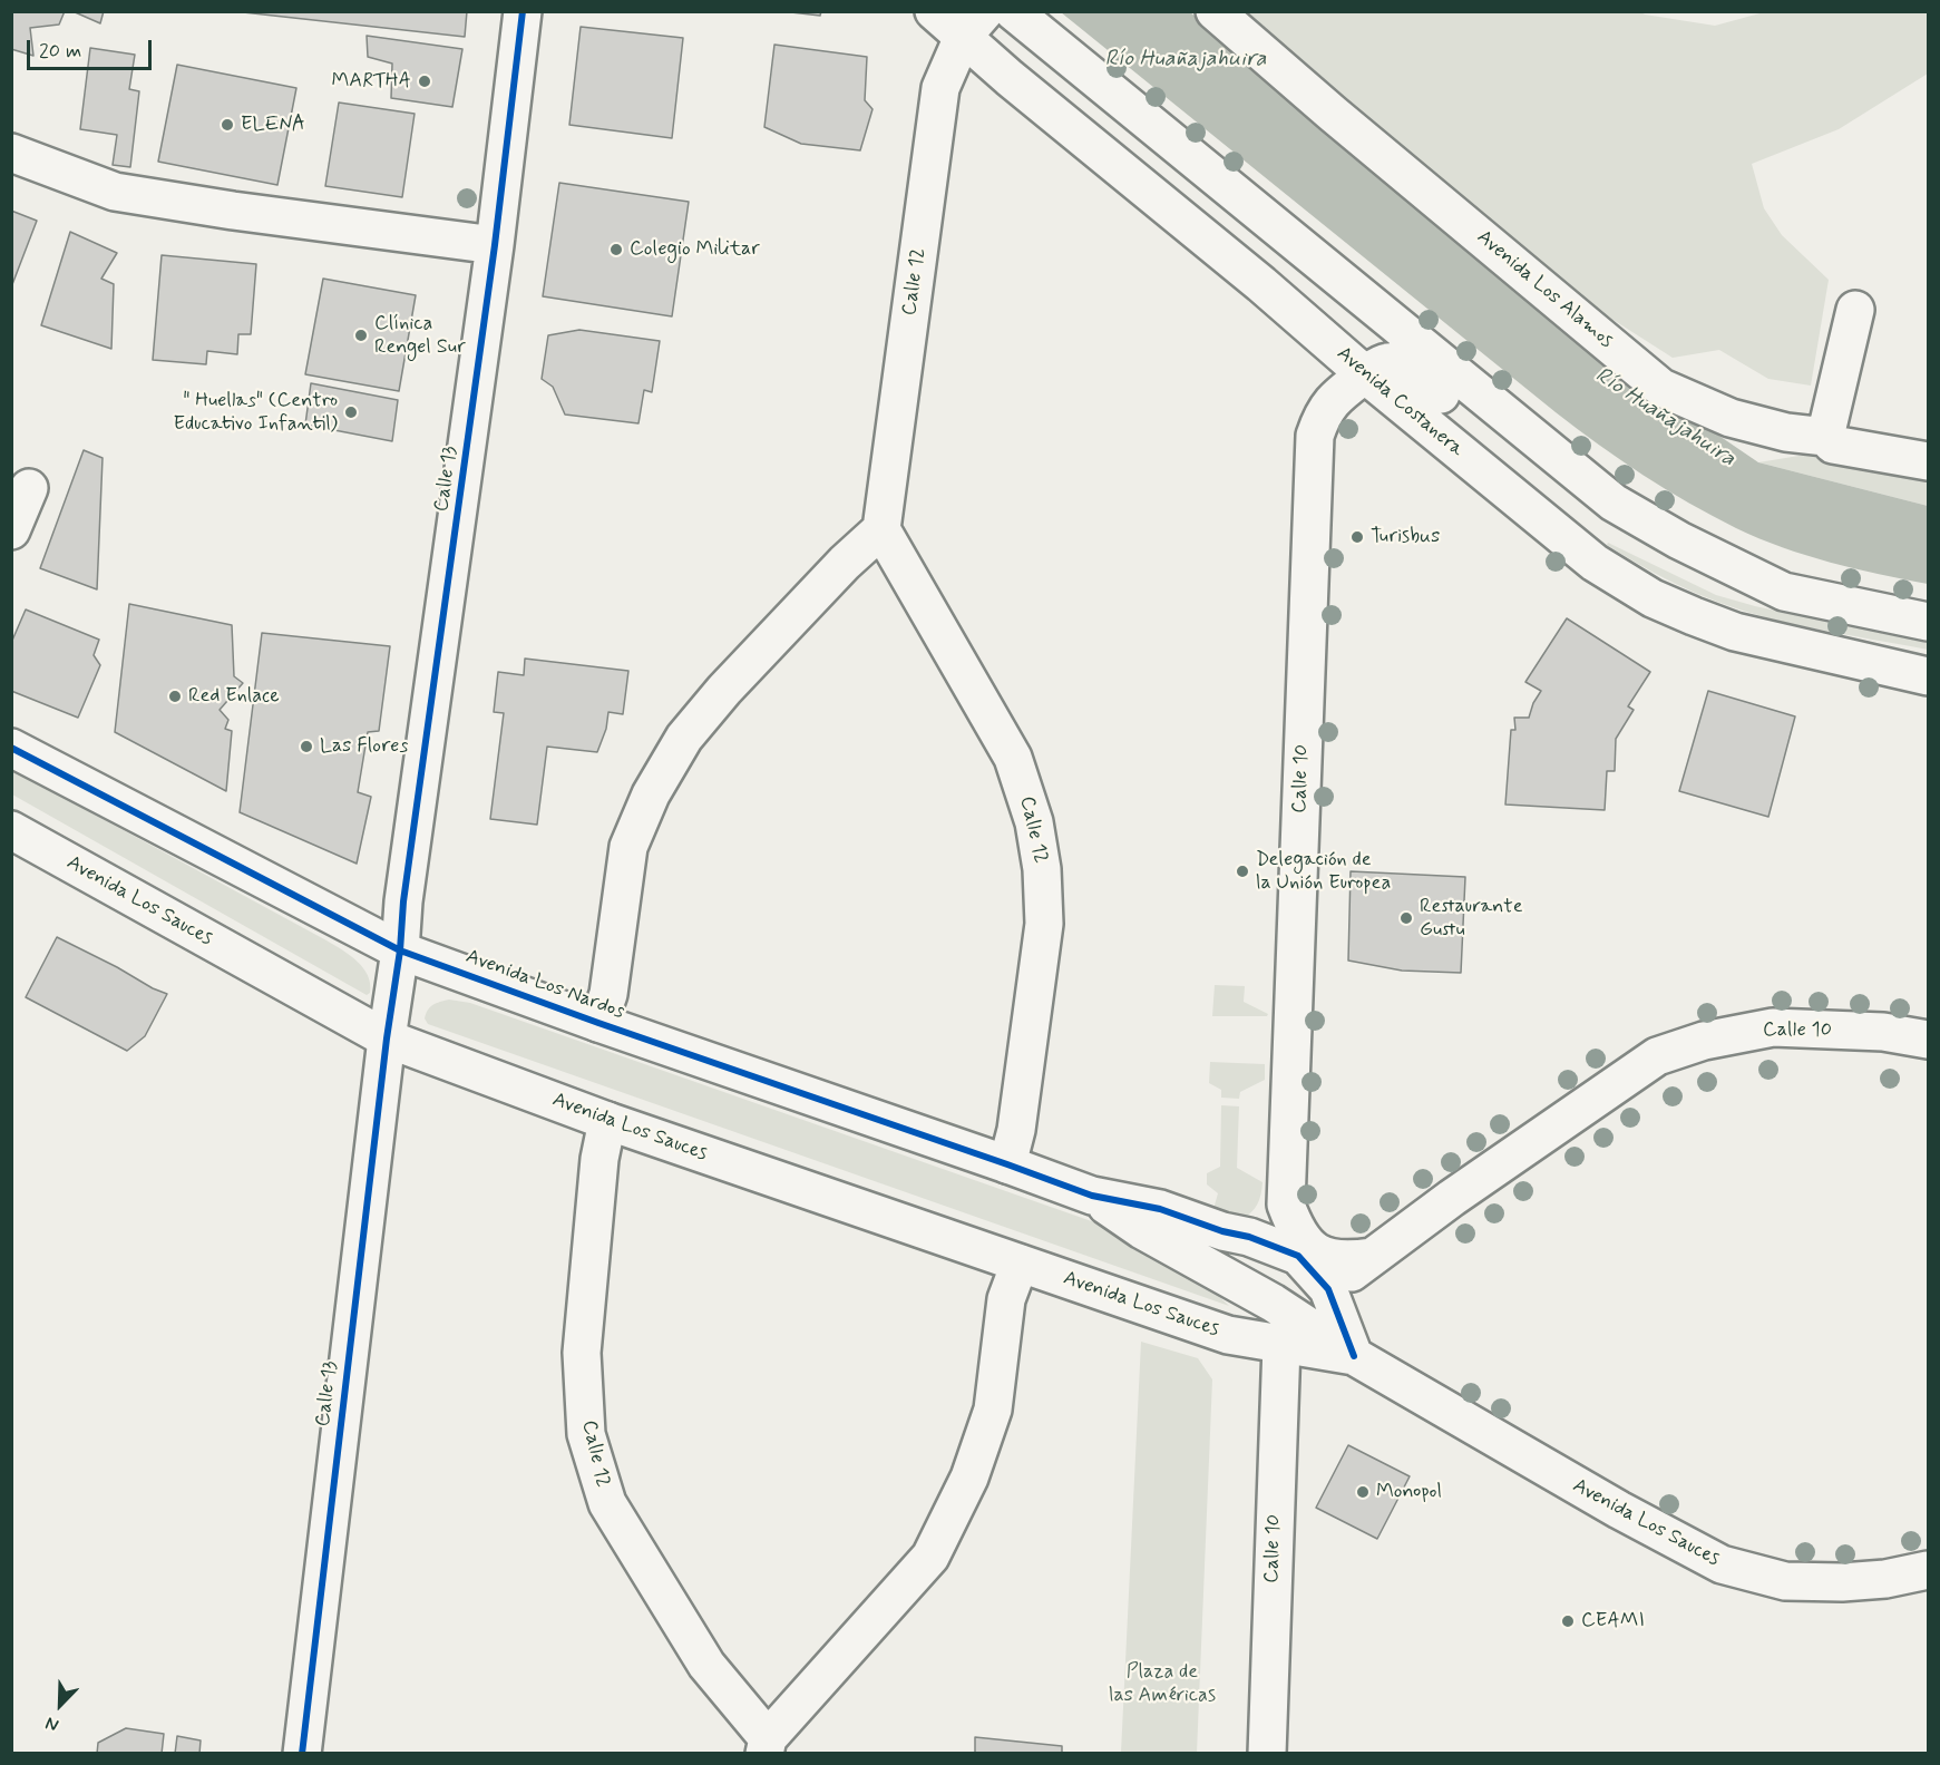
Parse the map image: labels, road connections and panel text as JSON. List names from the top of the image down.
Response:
{
  "streets": {
    "street": [
      "Calle 12",
      "Avenida Los Alamos",
      "Avenida Costanera",
      "Calle 13",
      "Calle 10",
      "Avenida Los Sauces",
      "Avenida Los Nardos"
    ]
  },
  "crossings": [
    ["Calle 12", "Avenida Costanera"],
    ["Calle 12", "Avenida Los Sauces"],
    ["Calle 12", "Avenida Los Nardos"],
    ["Avenida Costanera", "Calle 10"],
    ["Calle 13", "Avenida Los Sauces"],
    ["Calle 13", "Avenida Los Nardos"],
    ["Calle 10", "Avenida Los Sauces"]
  ],
  "water": ["Río Huañajahuira"],
  "parks": ["Plaza de las Américas"],
  "places": [
    "MARTHA",
    "ELENA",
    "Colegio Militar",
    "Clínica Rengel Sur",
    "\" Huellas\" (Centro Educativo Infantil)",
    "Turisbus",
    "Red Enlace",
    "Las Flores",
    "Delegación de la Unión Europea",
    "Restaurante Gustu",
    "Monopol",
    "CEAMI"
  ],
  "scale_bar": "20 m",
  "north": "bottom left"
}
